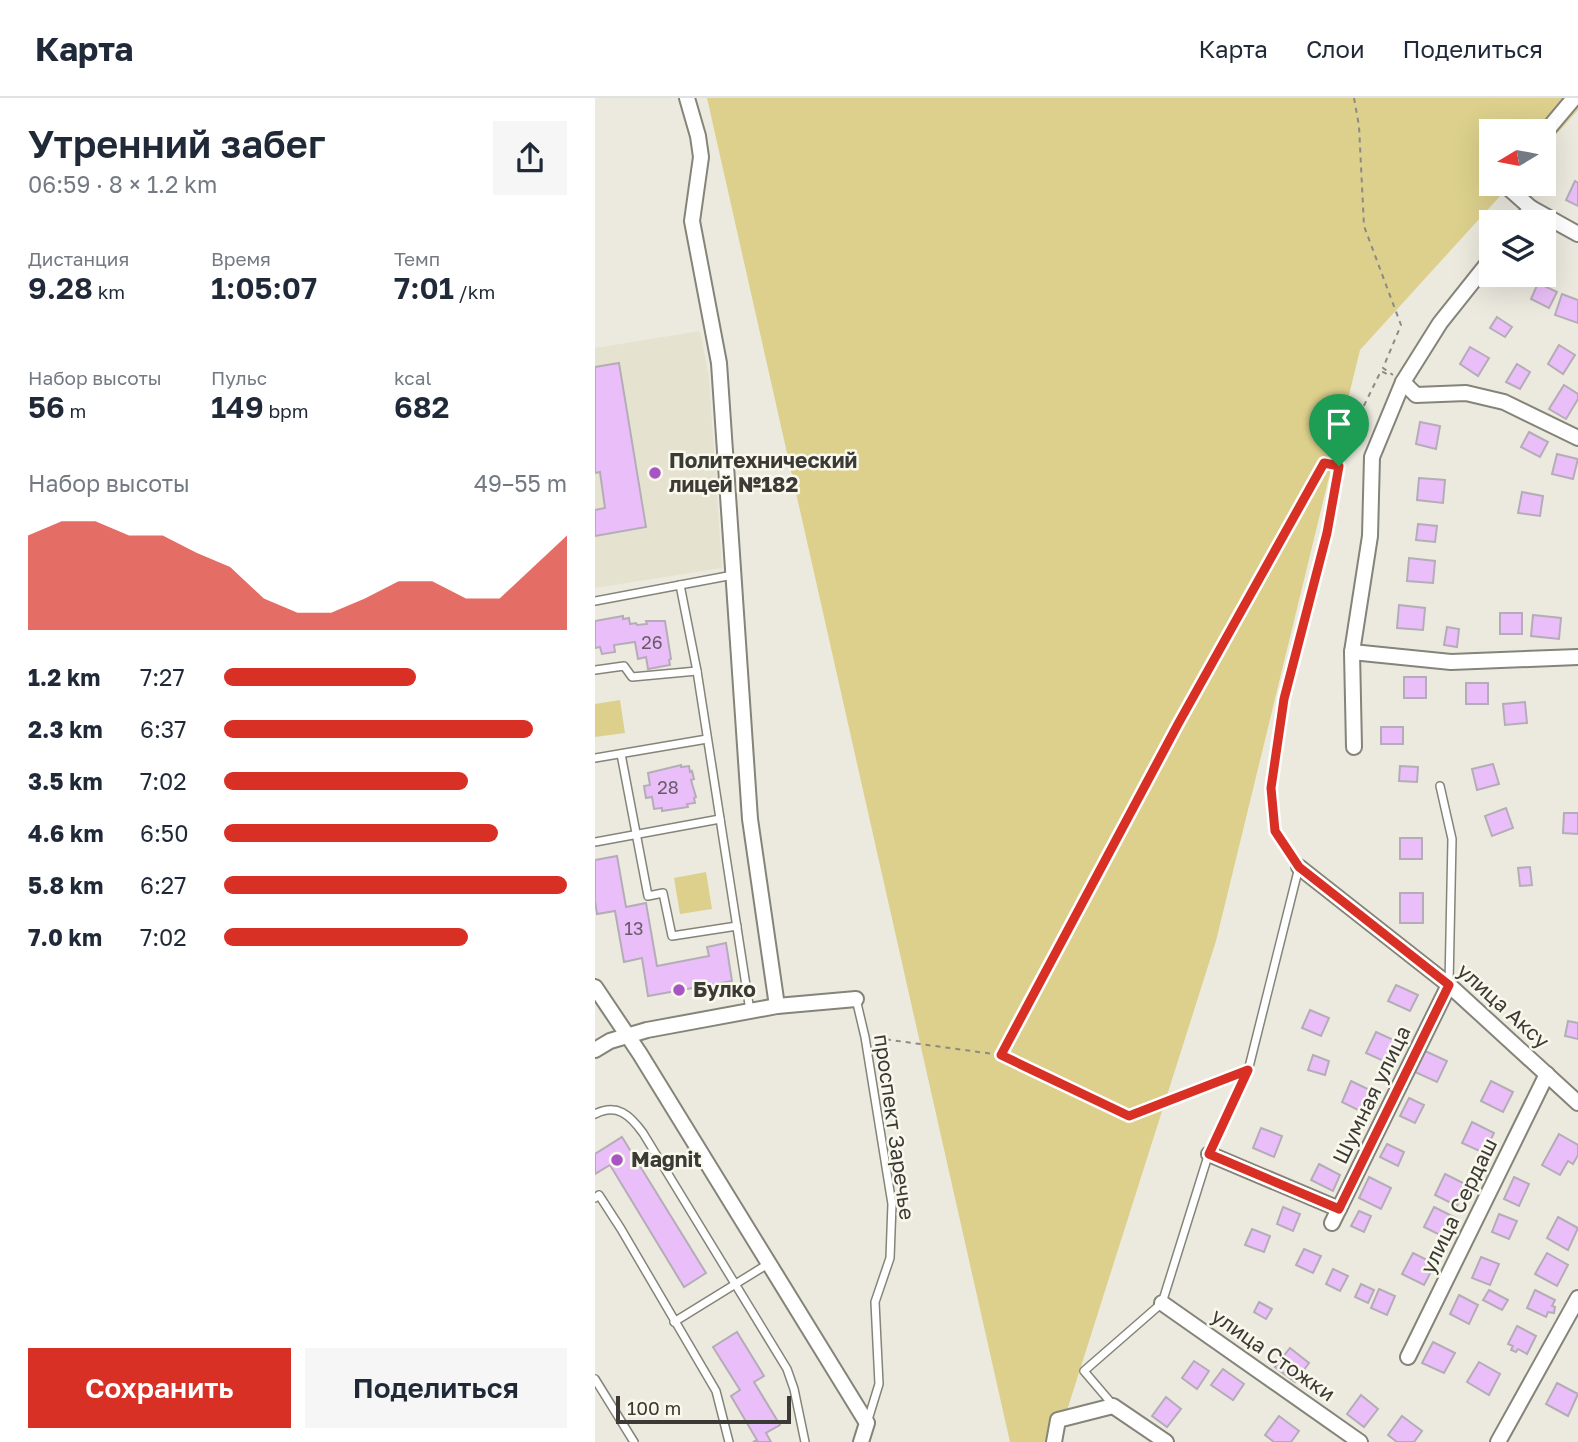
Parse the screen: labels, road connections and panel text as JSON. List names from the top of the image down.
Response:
{
  "streets": {
    "street": [
      "улица Аксу",
      "Шумная улица",
      "улица Сердаш",
      "улица Стожки"
    ],
    "lane": ["проспект Заречье"]
  },
  "crossings": [
    ["улица Аксу", "Шумная улица"],
    ["улица Аксу", "улица Сердаш"]
  ],
  "places": ["Политехнический лицей №182", "Булко", "Magnit"],
  "house_numbers": ["26", "28", "13"],
  "scale_bar": "100 m",
  "north": "left",
  "page": {
    "header": "Карта",
    "nav": ["Карта", "Слои", "Поделиться"],
    "heading": ["Утренний забег", "06:59 · 8 × 1.2 km"],
    "stats": [
      ["Дистанция", "9.28 km"],
      ["Время", "1:05:07"],
      ["Темп", "7:01 /km"],
      ["Набор высоты", "56 m"],
      ["Пульс", "149 bpm"],
      ["kcal", "682"]
    ],
    "chart": ["Набор высоты", "49–55 m"],
    "list": [
      {
        "name": "1.2 km",
        "note": "7:27"
      },
      {
        "name": "2.3 km",
        "note": "6:37"
      },
      {
        "name": "3.5 km",
        "note": "7:02"
      },
      {
        "name": "4.6 km",
        "note": "6:50"
      },
      {
        "name": "5.8 km",
        "note": "6:27"
      },
      {
        "name": "7.0 km",
        "note": "7:02"
      }
    ],
    "buttons": ["Сохранить", "Поделиться"],
    "scale": "100 m"
  }
}
